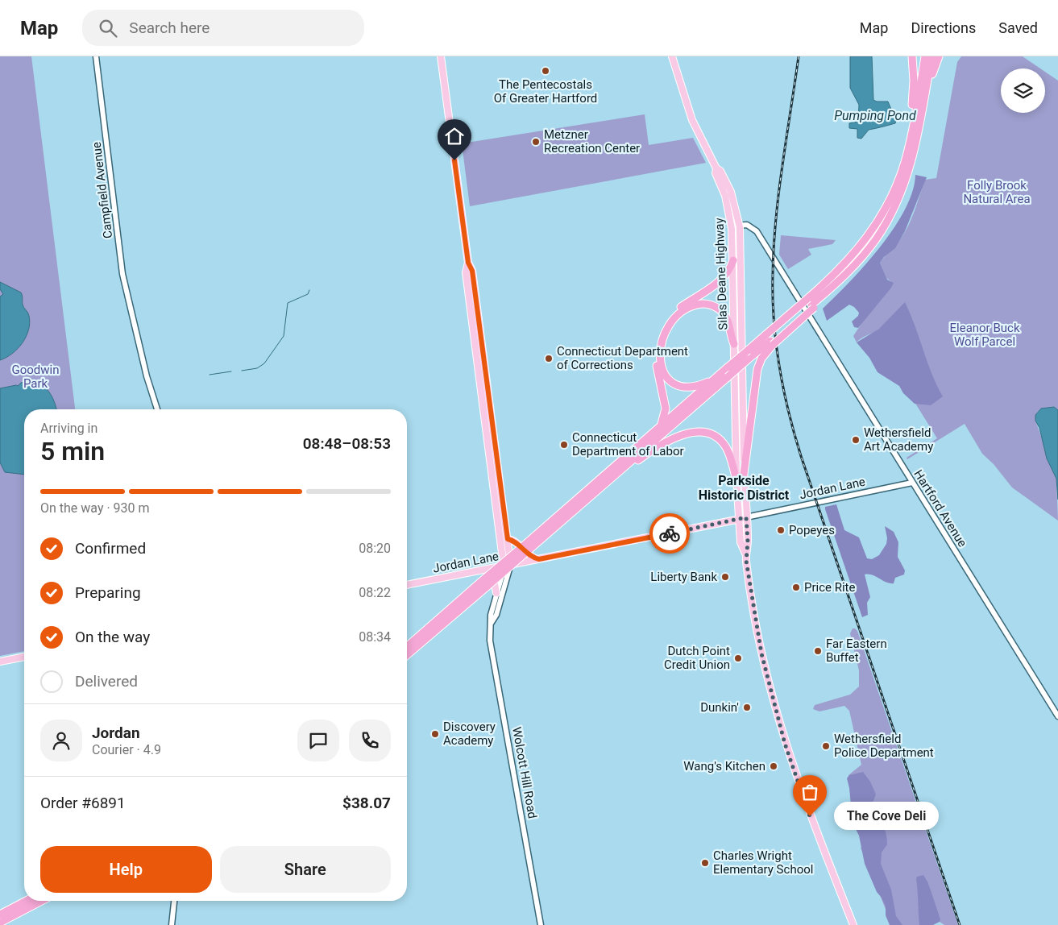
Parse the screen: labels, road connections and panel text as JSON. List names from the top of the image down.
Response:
{
  "streets": {
    "main road": ["Silas Deane Highway", "Jordan Lane", "Wolcott Hill Road"],
    "street": ["Campfield Avenue", "Hartford Avenue"]
  },
  "crossings": [
    ["Silas Deane Highway", "Jordan Lane"],
    ["Silas Deane Highway", "Hartford Avenue"],
    ["Jordan Lane", "Hartford Avenue"],
    ["Jordan Lane", "Wolcott Hill Road"]
  ],
  "districts": ["Parkside Historic District"],
  "water": ["Pumping Pond"],
  "parks": ["Folly Brook Natural Area", "Eleanor Buck Wolf Parcel", "Goodwin Park"],
  "places": [
    "The Pentecostals Of Greater Hartford",
    "Metzner Recreation Center",
    "Connecticut Department of Corrections",
    "Wethersfield Art Academy",
    "Connecticut Department of Labor",
    "Popeyes",
    "Liberty Bank",
    "Price Rite",
    "Far Eastern Buffet",
    "Dutch Point Credit Union",
    "Dunkin'",
    "Discovery Academy",
    "Wethersfield Police Department",
    "Wang's Kitchen",
    "The Cove Deli",
    "Charles Wright Elementary School"
  ],
  "page": {
    "header": "Map",
    "search": "Search here",
    "nav": ["Map", "Directions", "Saved"],
    "heading": ["5 min", "Arriving in", "08:48–08:53"],
    "panel": [
      "Jordan",
      "Courier · 4.9",
      "Order #6891",
      "$38.07"
    ],
    "bar": "On the way · 930 m",
    "list": [
      ["Confirmed", "08:20"],
      ["Preparing", "08:22"],
      ["On the way", "08:34"],
      "Delivered"
    ],
    "bubble": "The Cove Deli",
    "buttons": ["Help", "Share"]
  }
}
